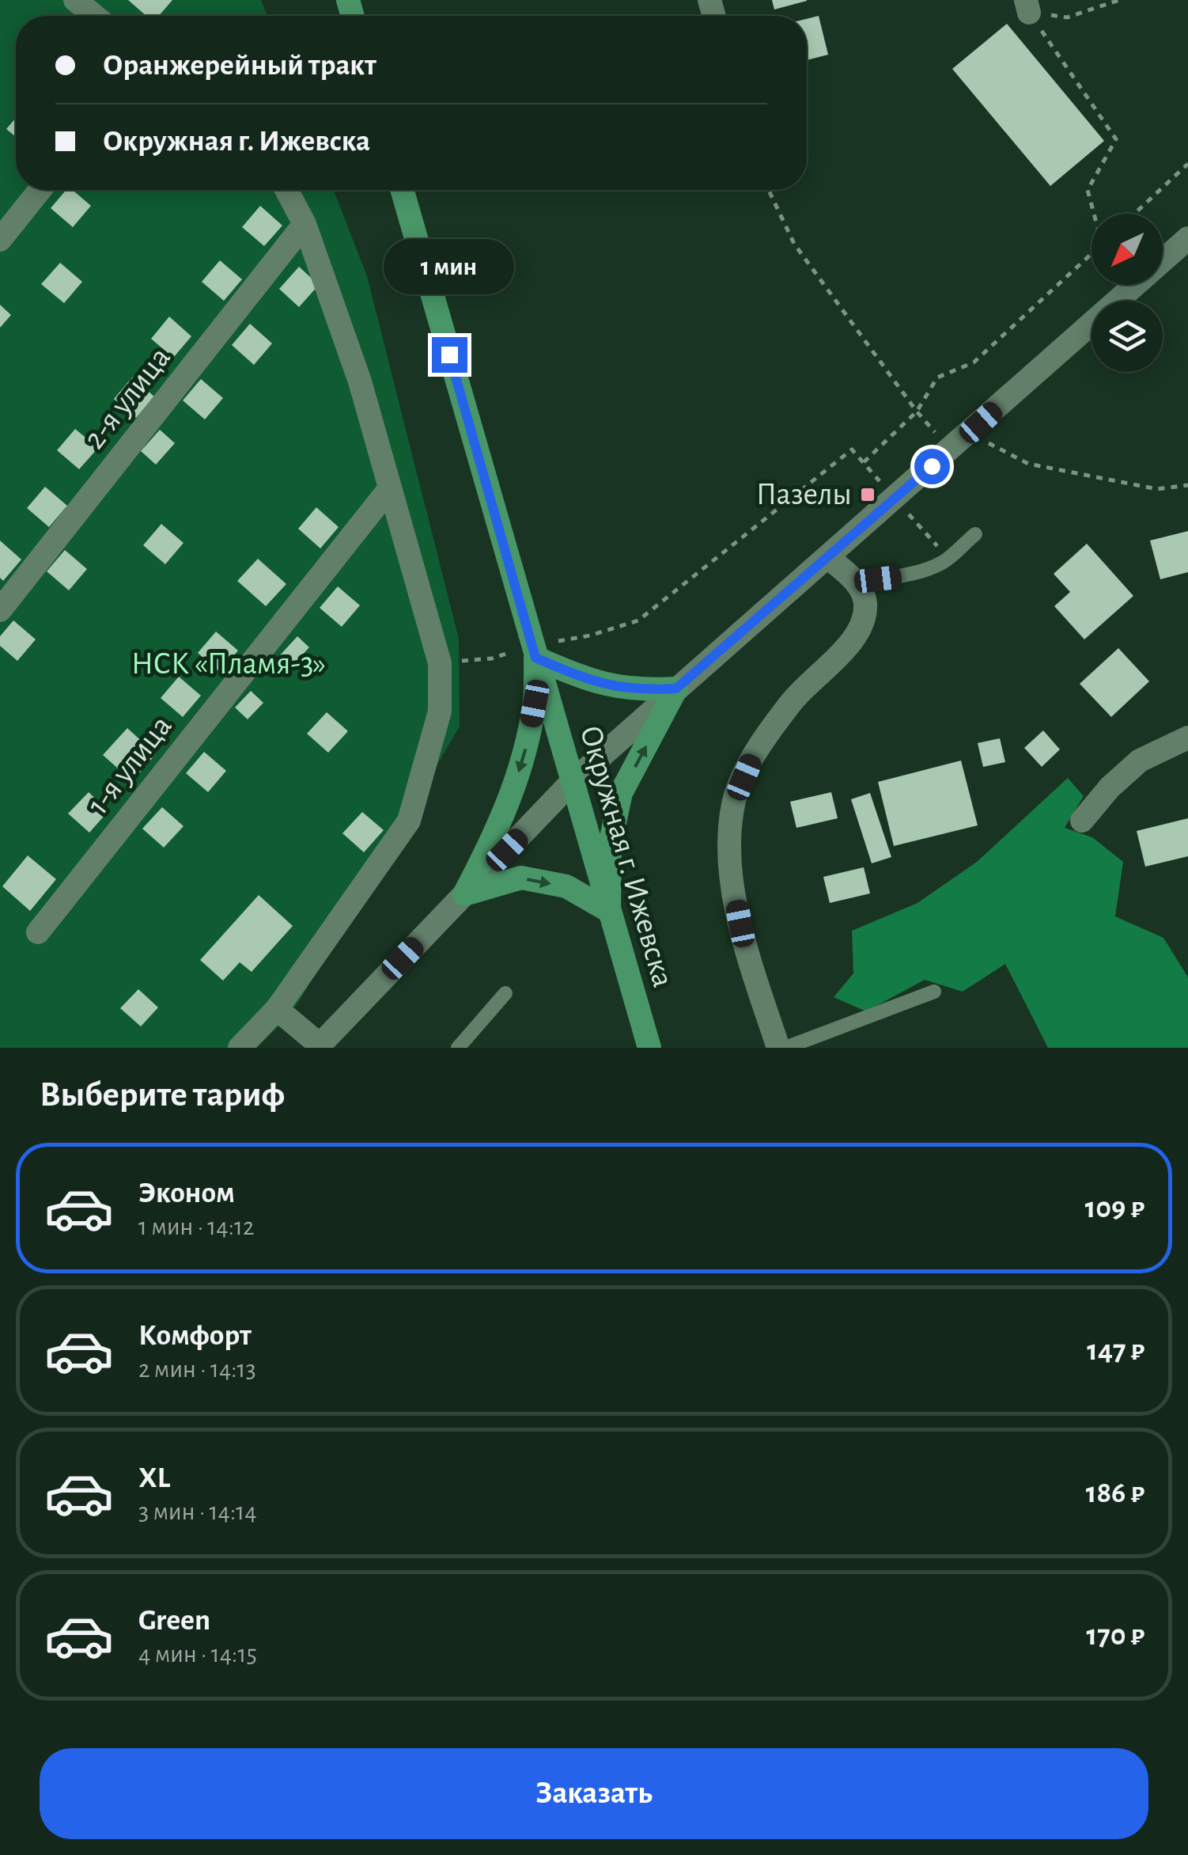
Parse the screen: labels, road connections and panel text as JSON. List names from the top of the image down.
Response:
{
  "streets": {
    "main road": ["Окружная г. Ижевска"],
    "street": ["2-я улица", "1-я улица"]
  },
  "parks": ["НСК «Пламя-3»"],
  "places": {
    "transit": ["Пазелы"]
  },
  "north": "bottom left",
  "page": {
    "banner": ["Оранжерейный тракт", "Окружная г. Ижевска"],
    "bubble": "1 мин",
    "heading": "Выберите тариф",
    "list": [
      {
        "name": "Эконом",
        "note": "1 мин · 14:12",
        "value": "109 ₽"
      },
      {
        "name": "Комфорт",
        "note": "2 мин · 14:13",
        "value": "147 ₽"
      },
      {
        "name": "XL",
        "note": "3 мин · 14:14",
        "value": "186 ₽"
      },
      {
        "name": "Green",
        "note": "4 мин · 14:15",
        "value": "170 ₽"
      }
    ],
    "buttons": "Заказать"
  }
}
